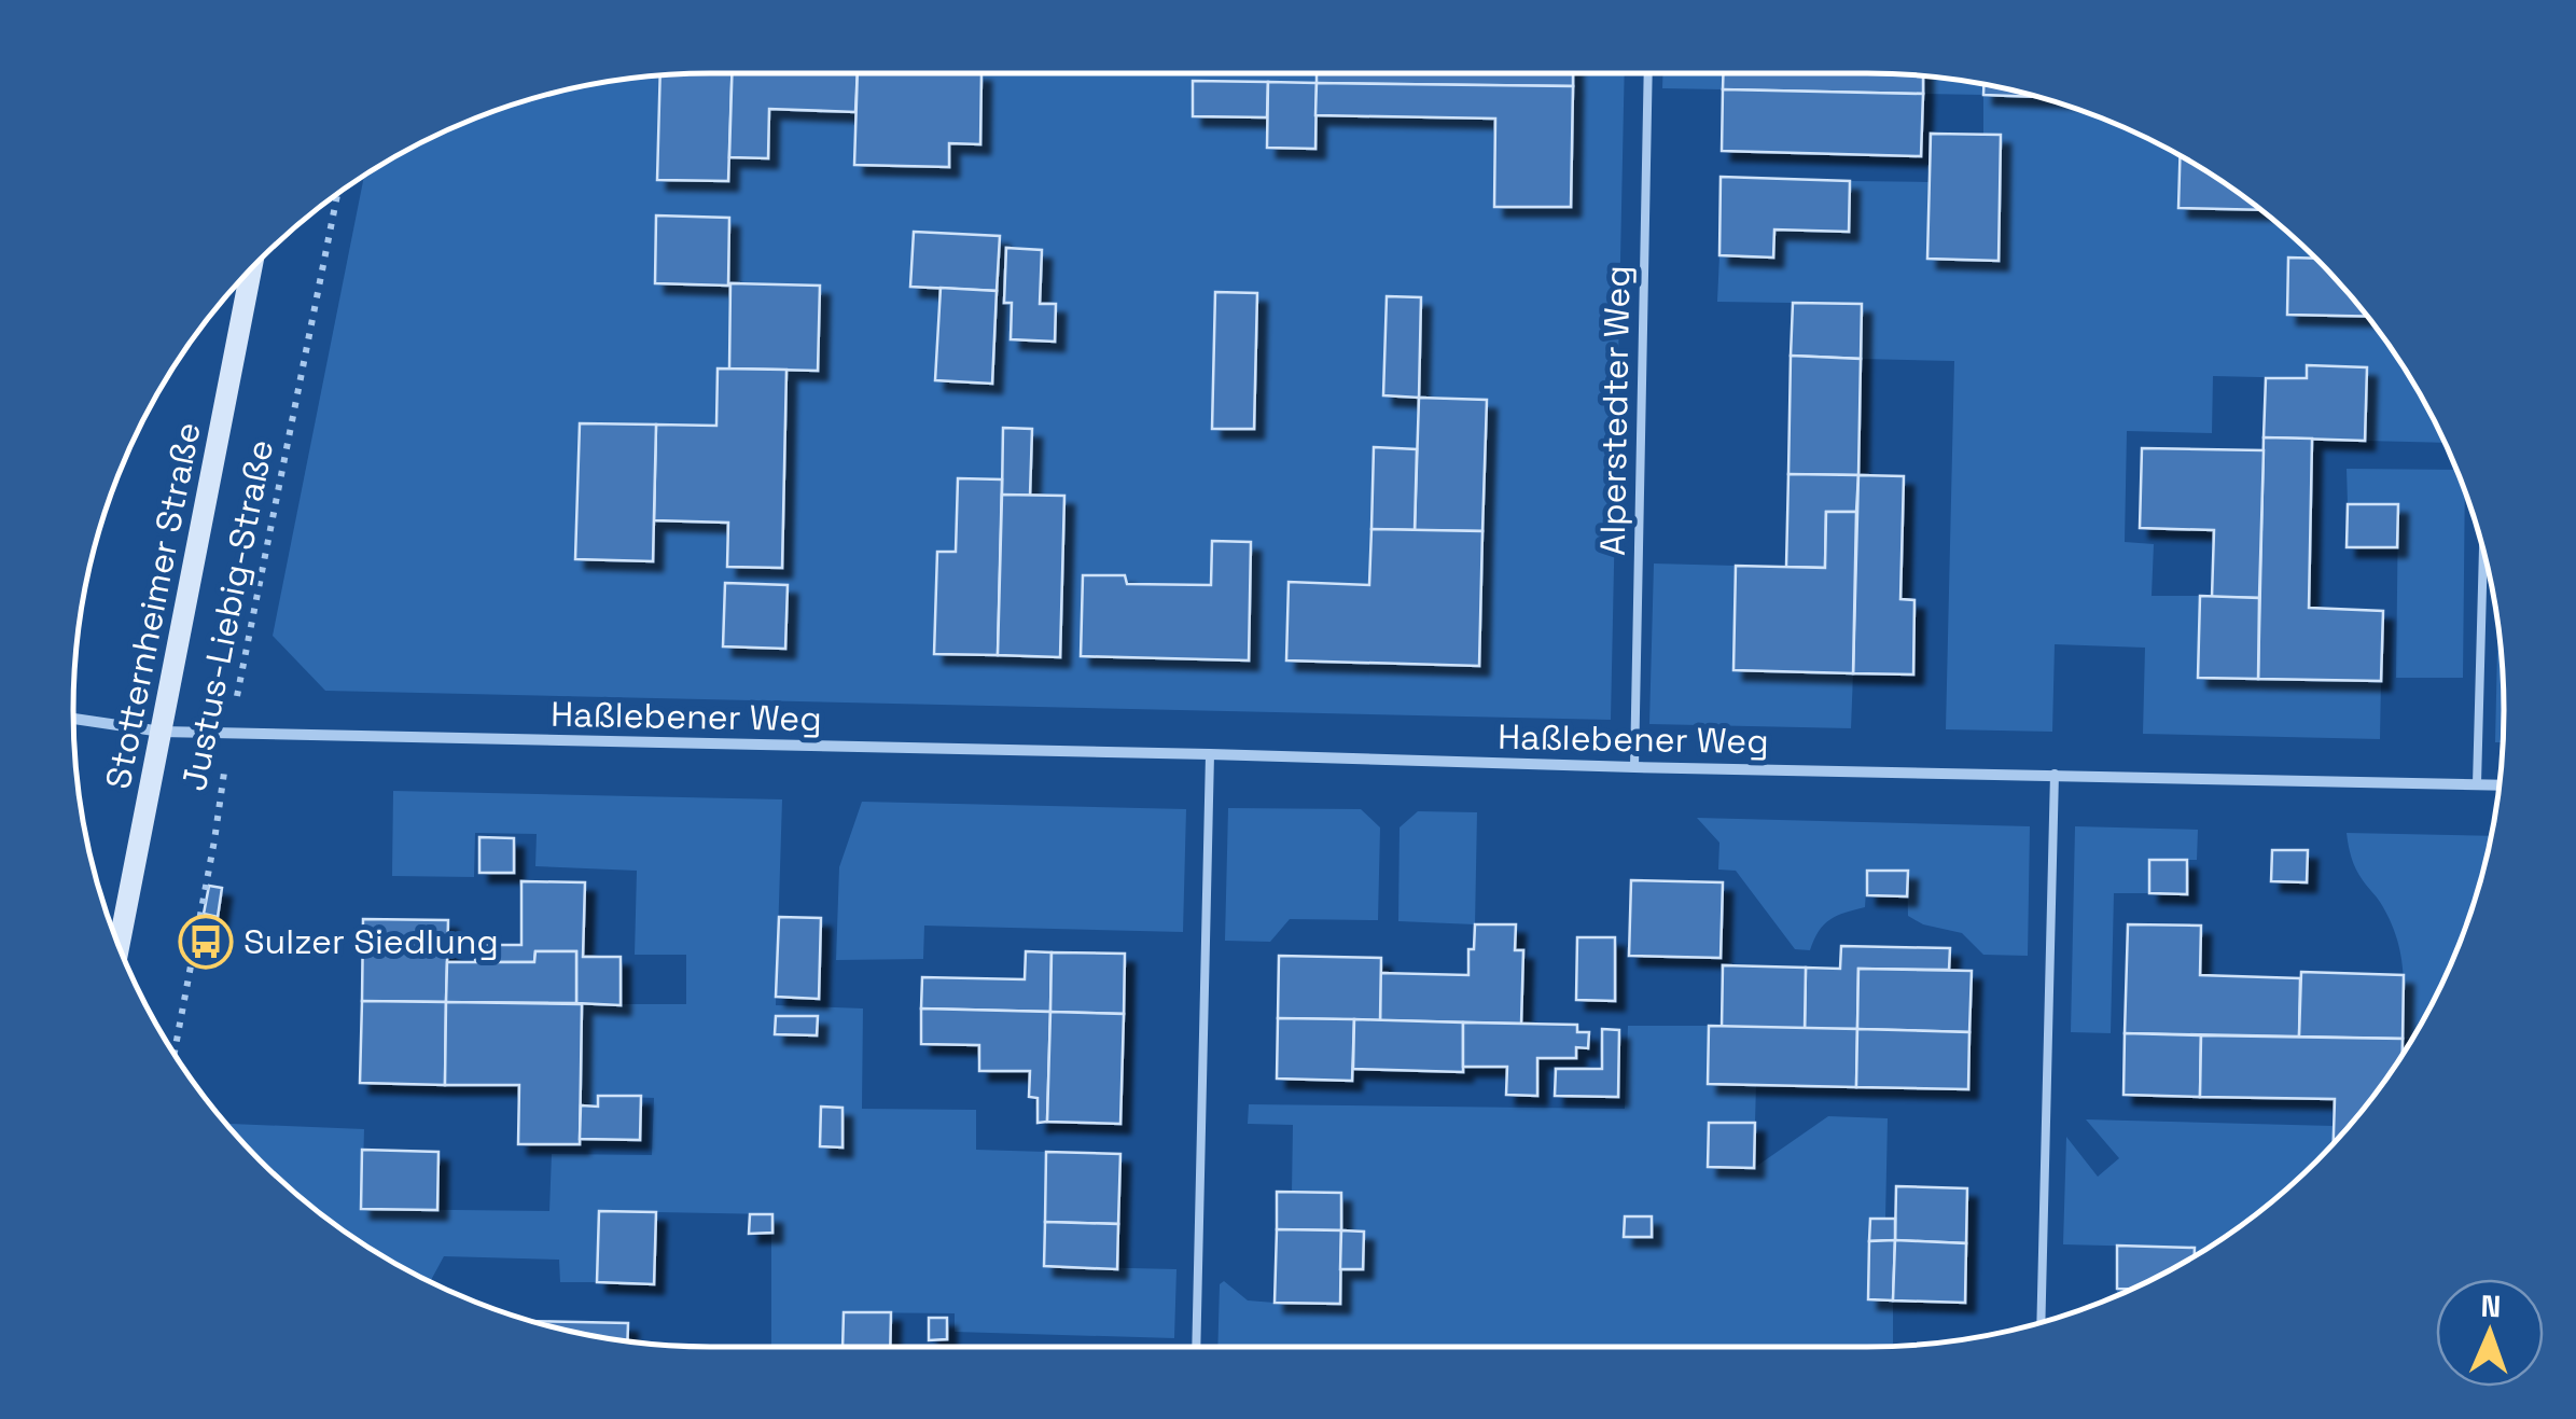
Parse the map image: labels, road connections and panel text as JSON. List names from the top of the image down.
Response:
{
  "streets": {
    "main road": ["Stotternheimer Straße"],
    "street": ["Haßlebener Weg"],
    "lane": ["Alperstedter Weg"],
    "path": ["Justus-Liebig-Straße"]
  },
  "crossings": [
    ["Alperstedter Weg", "Haßlebener Weg"],
    ["Stotternheimer Straße", "Haßlebener Weg"],
    ["Justus-Liebig-Straße", "Haßlebener Weg"]
  ],
  "places": {
    "bus stop": ["Sulzer Siedlung"]
  },
  "north": "top"
}
